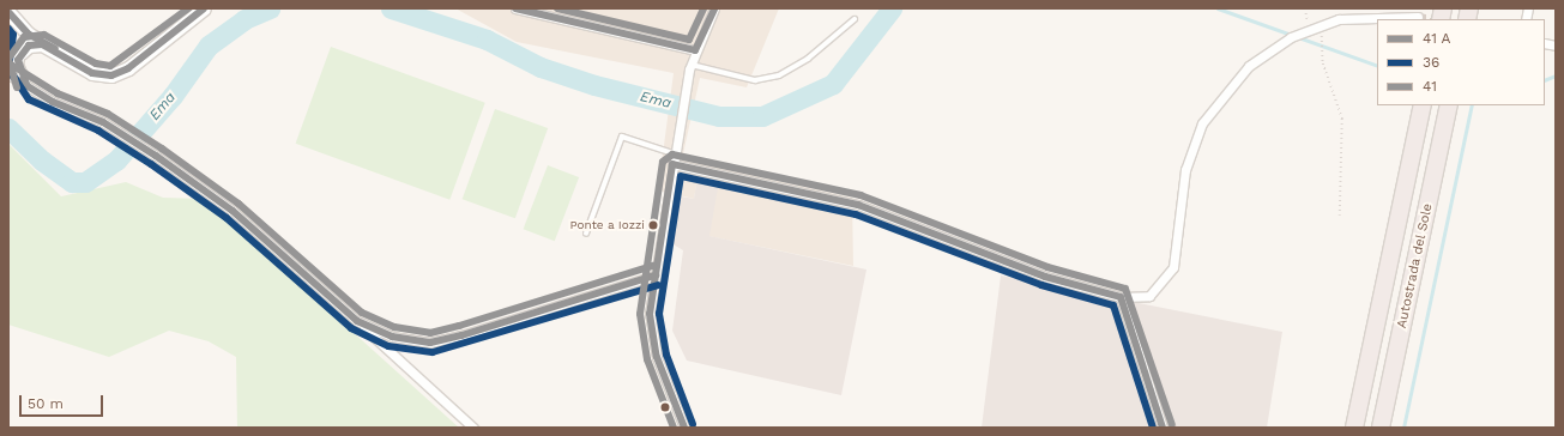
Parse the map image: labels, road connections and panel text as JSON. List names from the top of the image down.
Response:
{
  "streets": {
    "highway": ["Autostrada del Sole"]
  },
  "water": ["Ema"],
  "places": ["Ponte a Iozzi"],
  "lines": ["transit line 41", "transit line 36"],
  "legend": ["41 A", "36", "41"],
  "scale_bar": "50 m"
}
